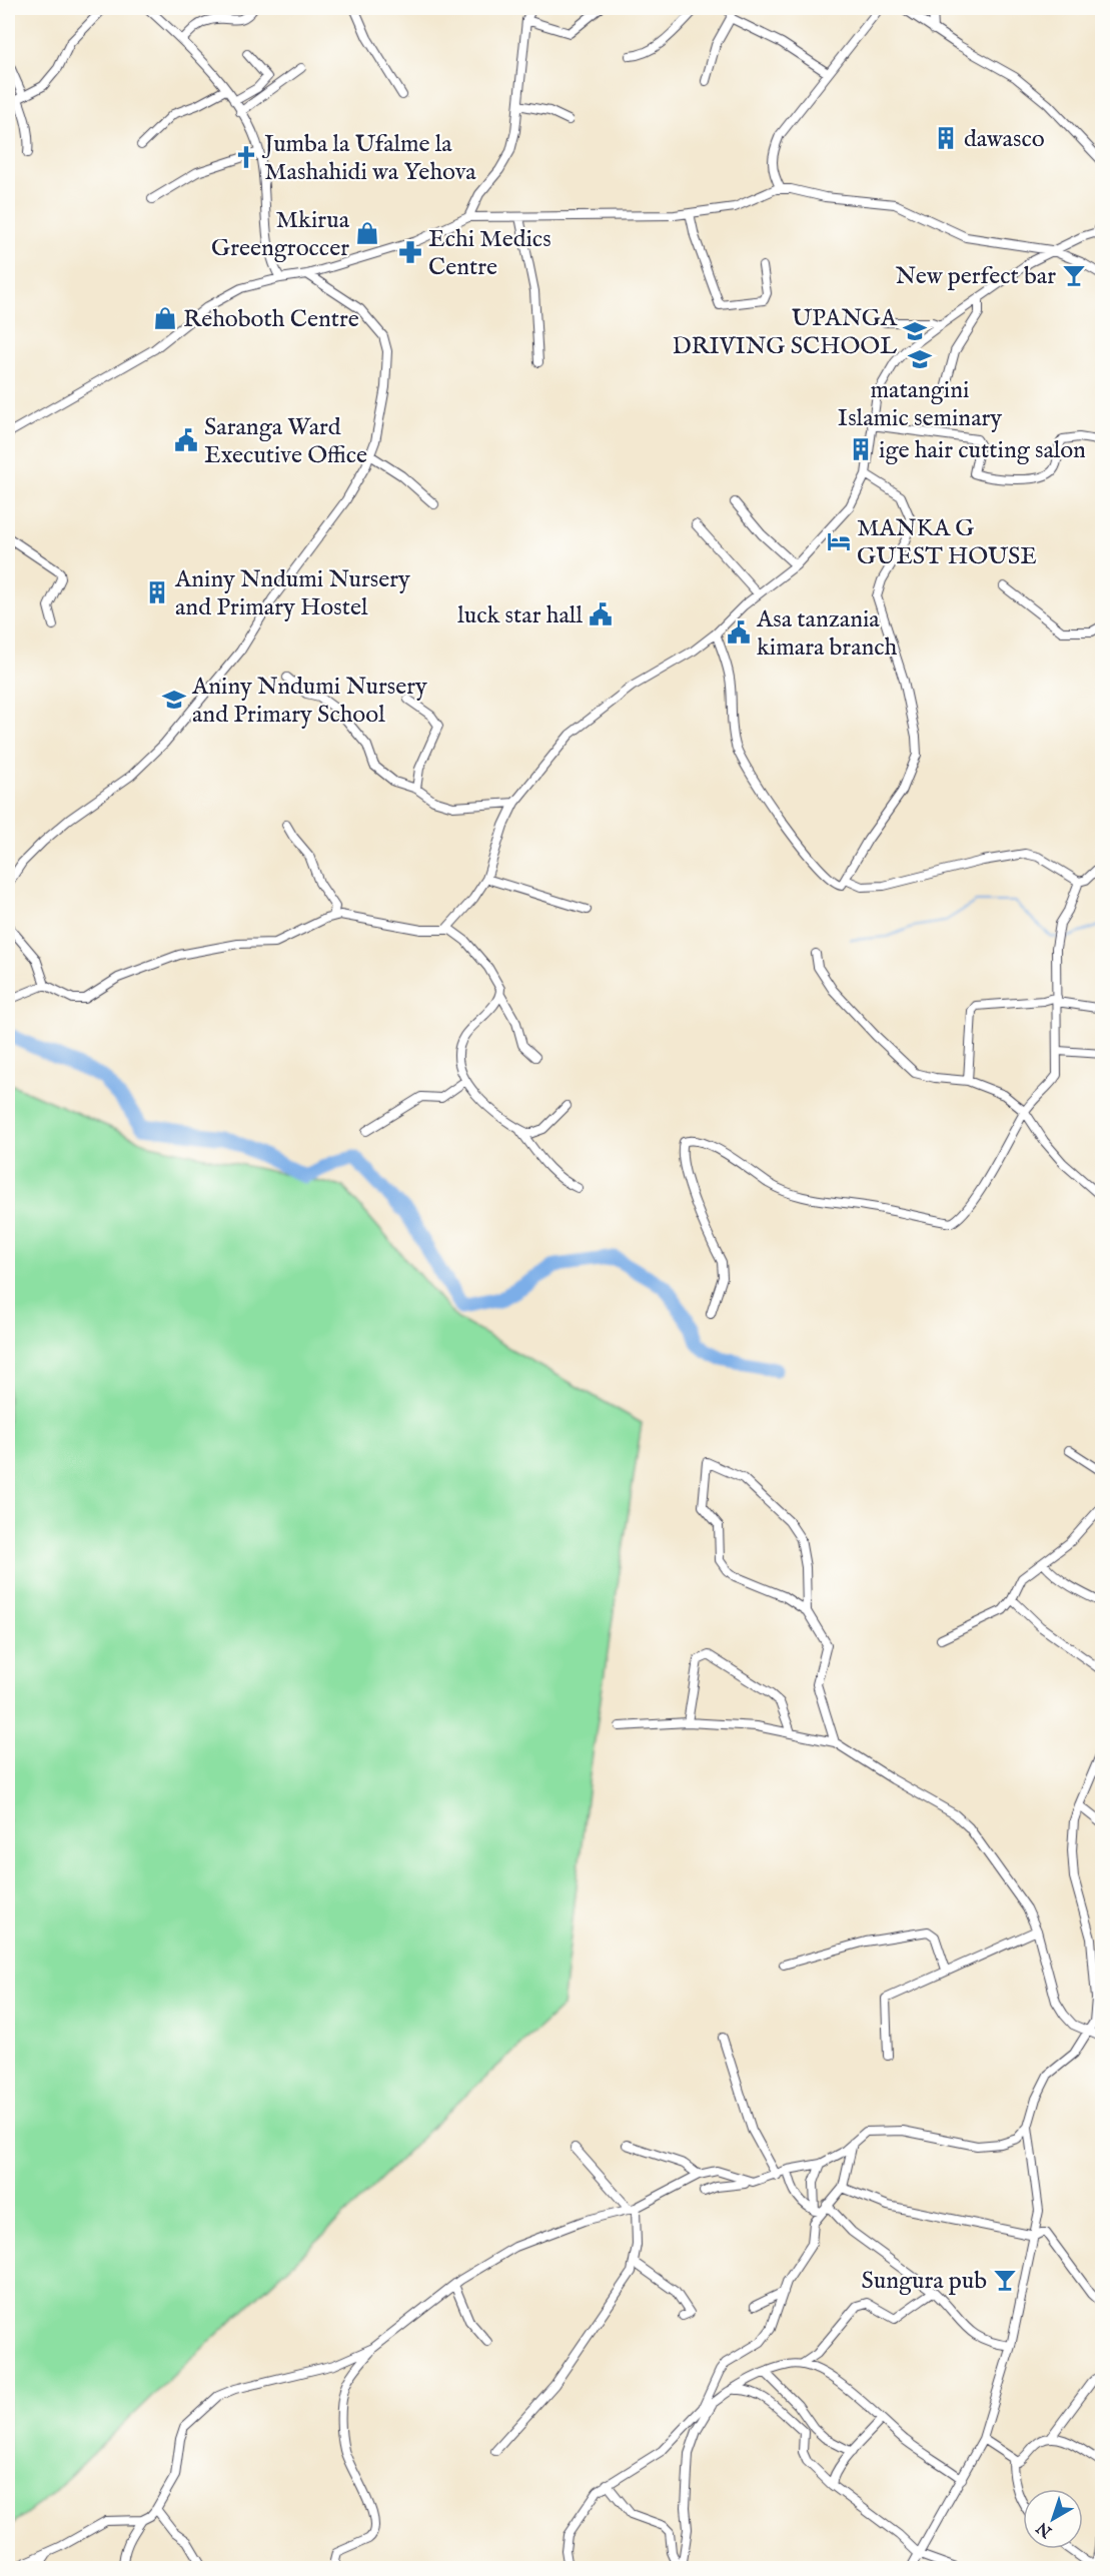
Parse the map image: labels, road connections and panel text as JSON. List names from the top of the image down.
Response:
{
  "places": {
    "building": ["dawasco", "ige hair cutting salon", "Aniny Nndumi Nursery and Primary Hostel"],
    "church": ["Jumba la Ufalme la Mashahidi wa Yehova"],
    "shop": ["Mkirua Greengroccer", "Rehoboth Centre"],
    "pharmacy": ["Echi Medics Centre"],
    "bar": ["New perfect bar", "Sungura pub"],
    "school or university": ["UPANGA DRIVING SCHOOL", "matangini Islamic seminary", "Aniny Nndumi Nursery and Primary School"],
    "public building": ["Saranga Ward Executive Office", "luck star hall", "Asa tanzania kimara branch"],
    "hotel": ["MANKA G GUEST HOUSE"]
  },
  "north": "bottom left"
}
